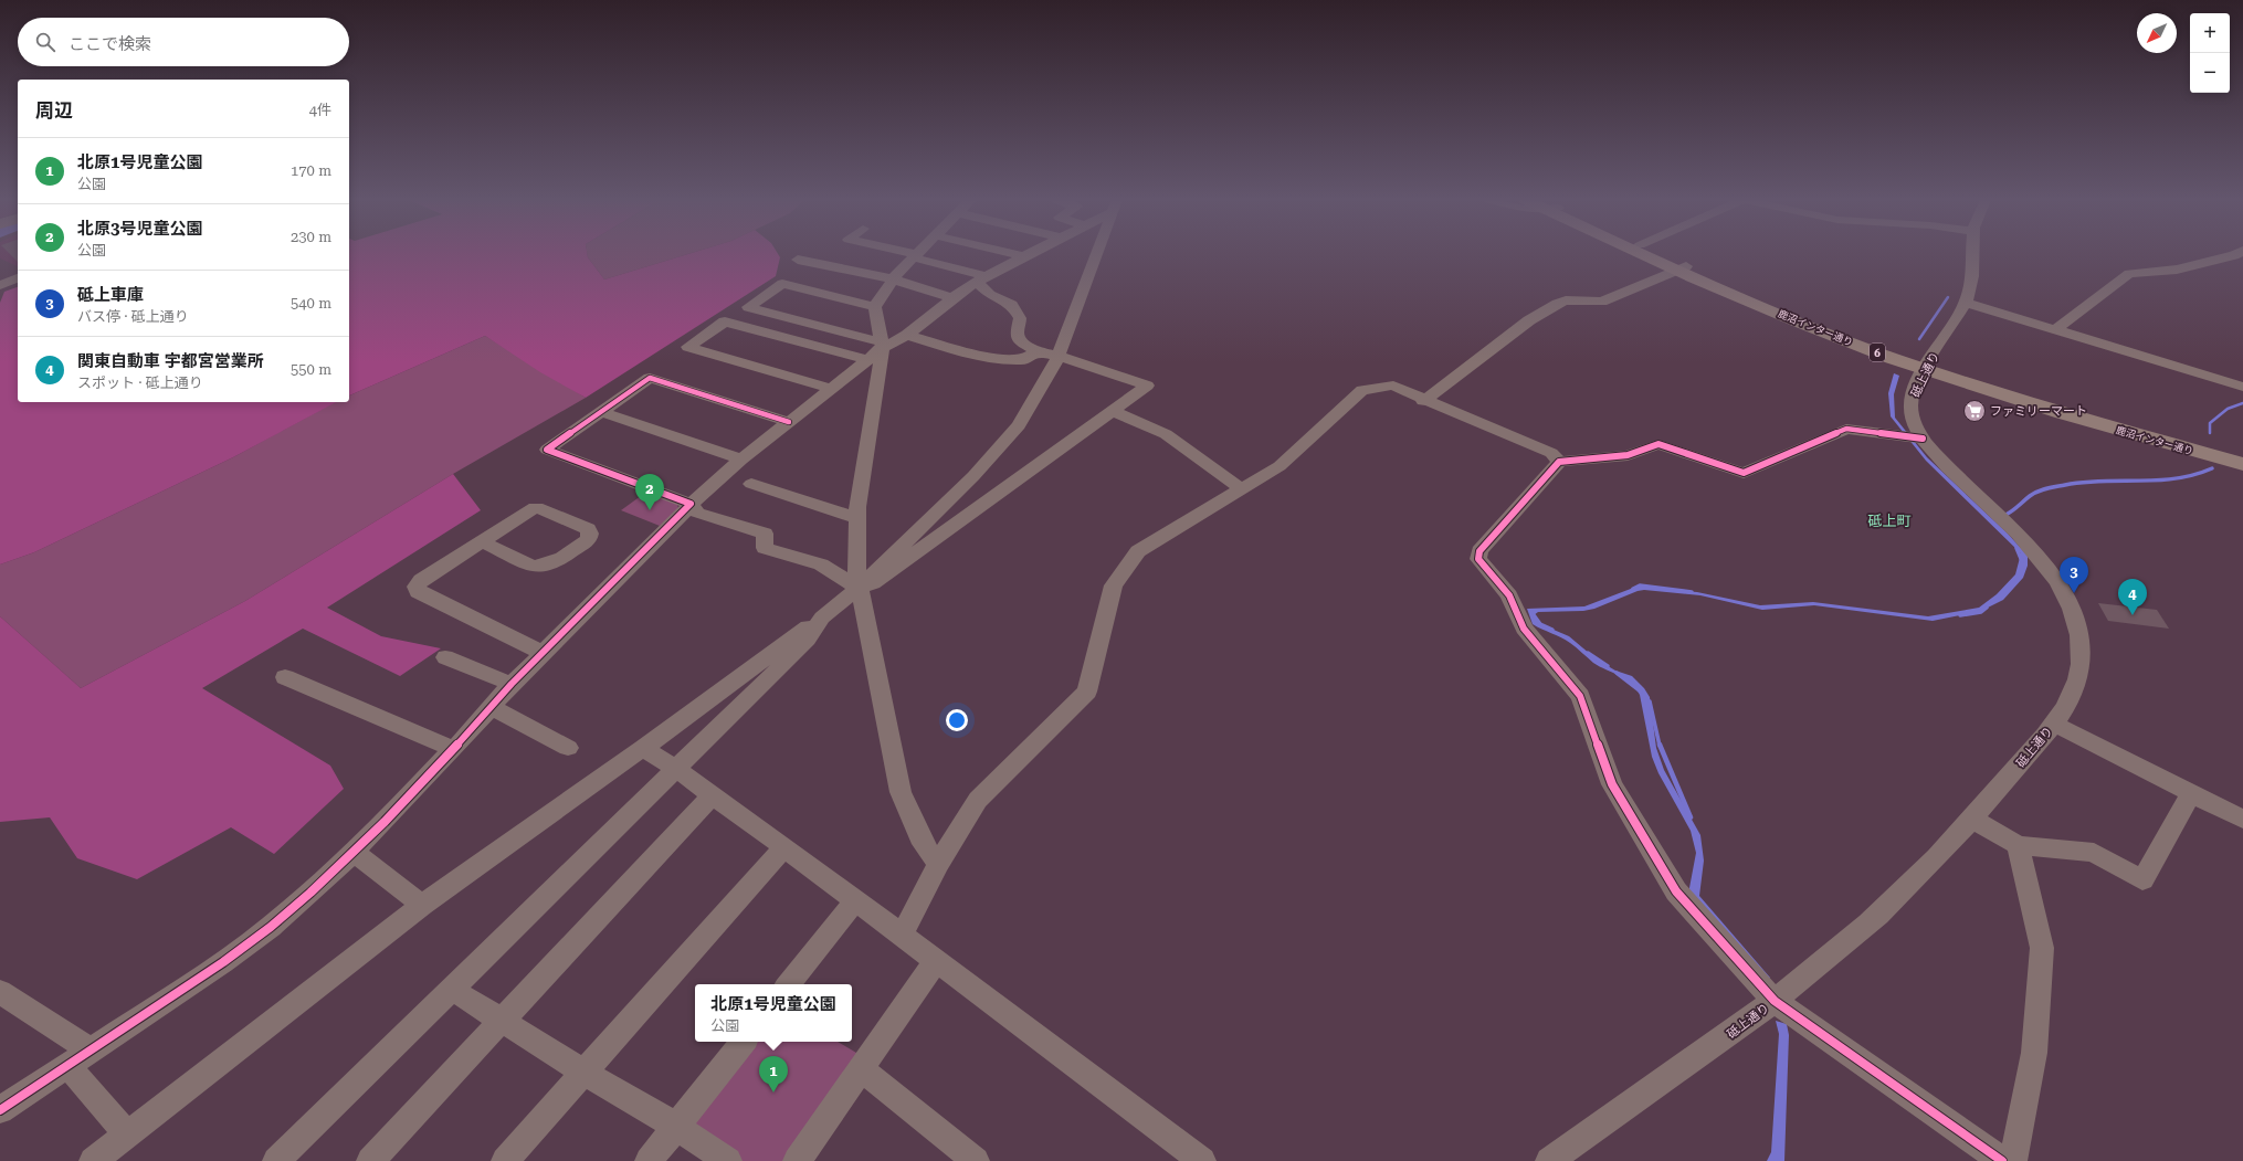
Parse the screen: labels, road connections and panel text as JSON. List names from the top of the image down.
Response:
{
  "streets": {
    "main road": ["鹿沼インター通り", "6"],
    "street": ["砥上通り"]
  },
  "crossings": [
    ["鹿沼インター通り", "砥上通り"]
  ],
  "districts": ["砥上町"],
  "places": {
    "supermarket": ["ファミリーマート"]
  },
  "north": "bottom left",
  "page": {
    "map_buttons": ["+", "−"],
    "search": "ここで検索",
    "heading": ["周辺", "4件"],
    "list": [
      {
        "mark": "1",
        "name": "北原1号児童公園",
        "note": "公園",
        "value": "170 m"
      },
      {
        "mark": "2",
        "name": "北原3号児童公園",
        "note": "公園",
        "value": "230 m"
      },
      {
        "mark": "3",
        "name": "砥上車庫",
        "note": "バス停 · 砥上通り",
        "value": "540 m"
      },
      {
        "mark": "4",
        "name": "関東自動車 宇都宮営業所",
        "note": "スポット · 砥上通り",
        "value": "550 m"
      }
    ],
    "pins": [
      "2",
      "3",
      "4",
      "1"
    ],
    "popup": ["北原1号児童公園", "公園"]
  }
}
